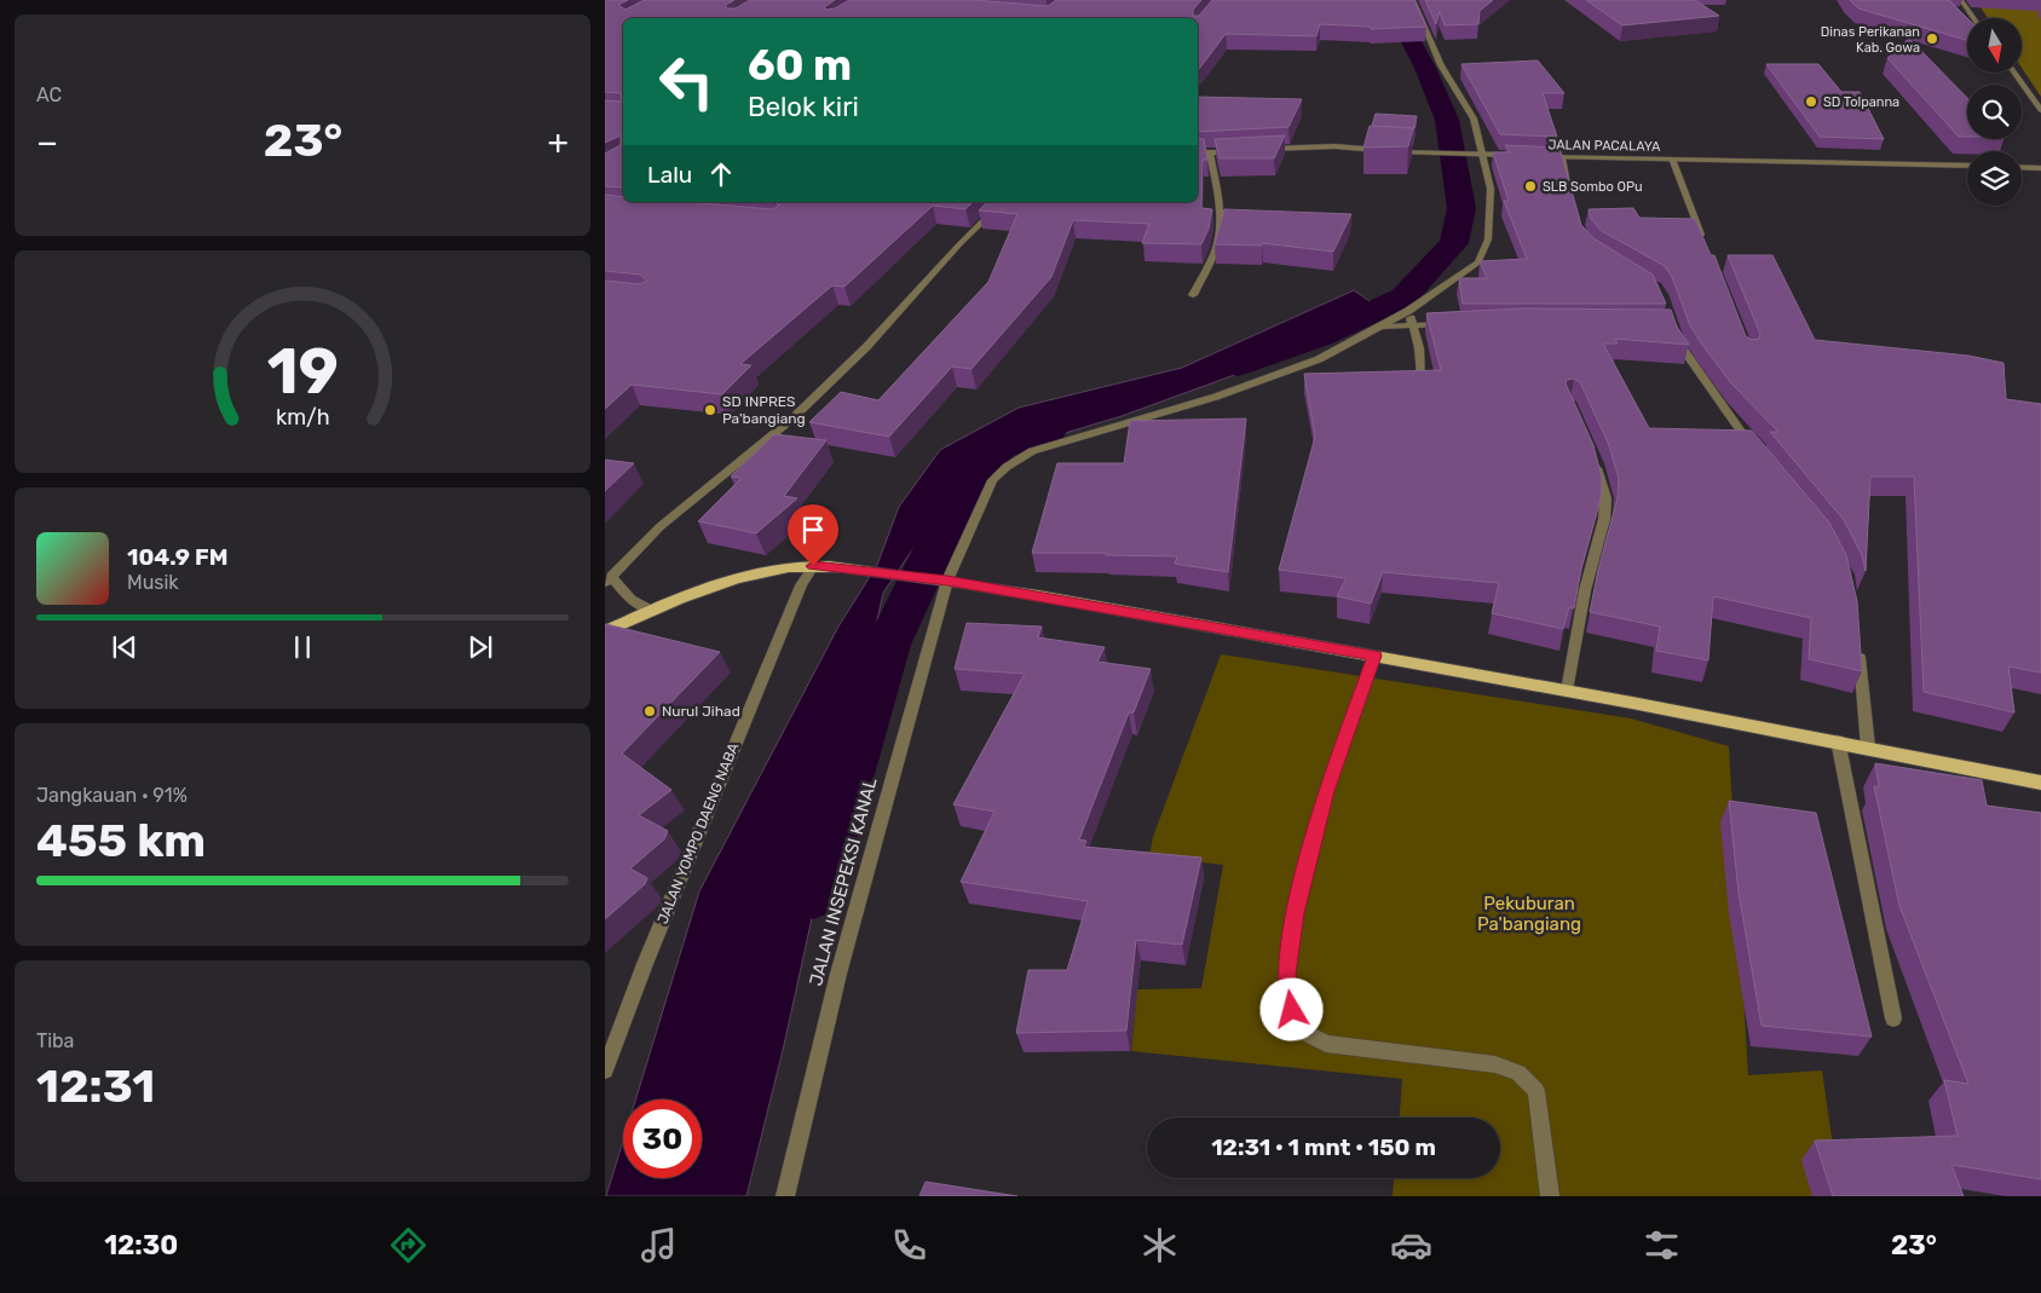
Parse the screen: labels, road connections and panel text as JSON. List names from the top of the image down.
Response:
{
  "streets": {
    "street": ["JALAN PACALAYA", "JALAN YOMPO DAENG NABA", "JALAN INSEPEKSI KANAL"]
  },
  "parks": ["Pekuburan Pa'bangiang"],
  "places": [
    "Dinas Perikanan Kab. Gowa",
    "SD Tolpanna",
    "SLB Sombo OPu",
    "SD INPRES Pa'bangiang",
    "Nurul Jihad"
  ],
  "north": "bottom",
  "page": {
    "tile": [
      "AC",
      ["Jangkauan · 91%", "455 km"],
      ["Tiba", "12:31"]
    ],
    "turn": ["60 m", "Belok kiri"],
    "heat": ["−", "23°", "+"],
    "then": "Lalu",
    "song": ["104.9 FM", "Musik"],
    "limit": "30",
    "trip": "12:31 · 1 mnt · 150 m",
    "tabs": ["12:30", "23°"],
    "gauge": ["19", "km/h"]
  }
}
